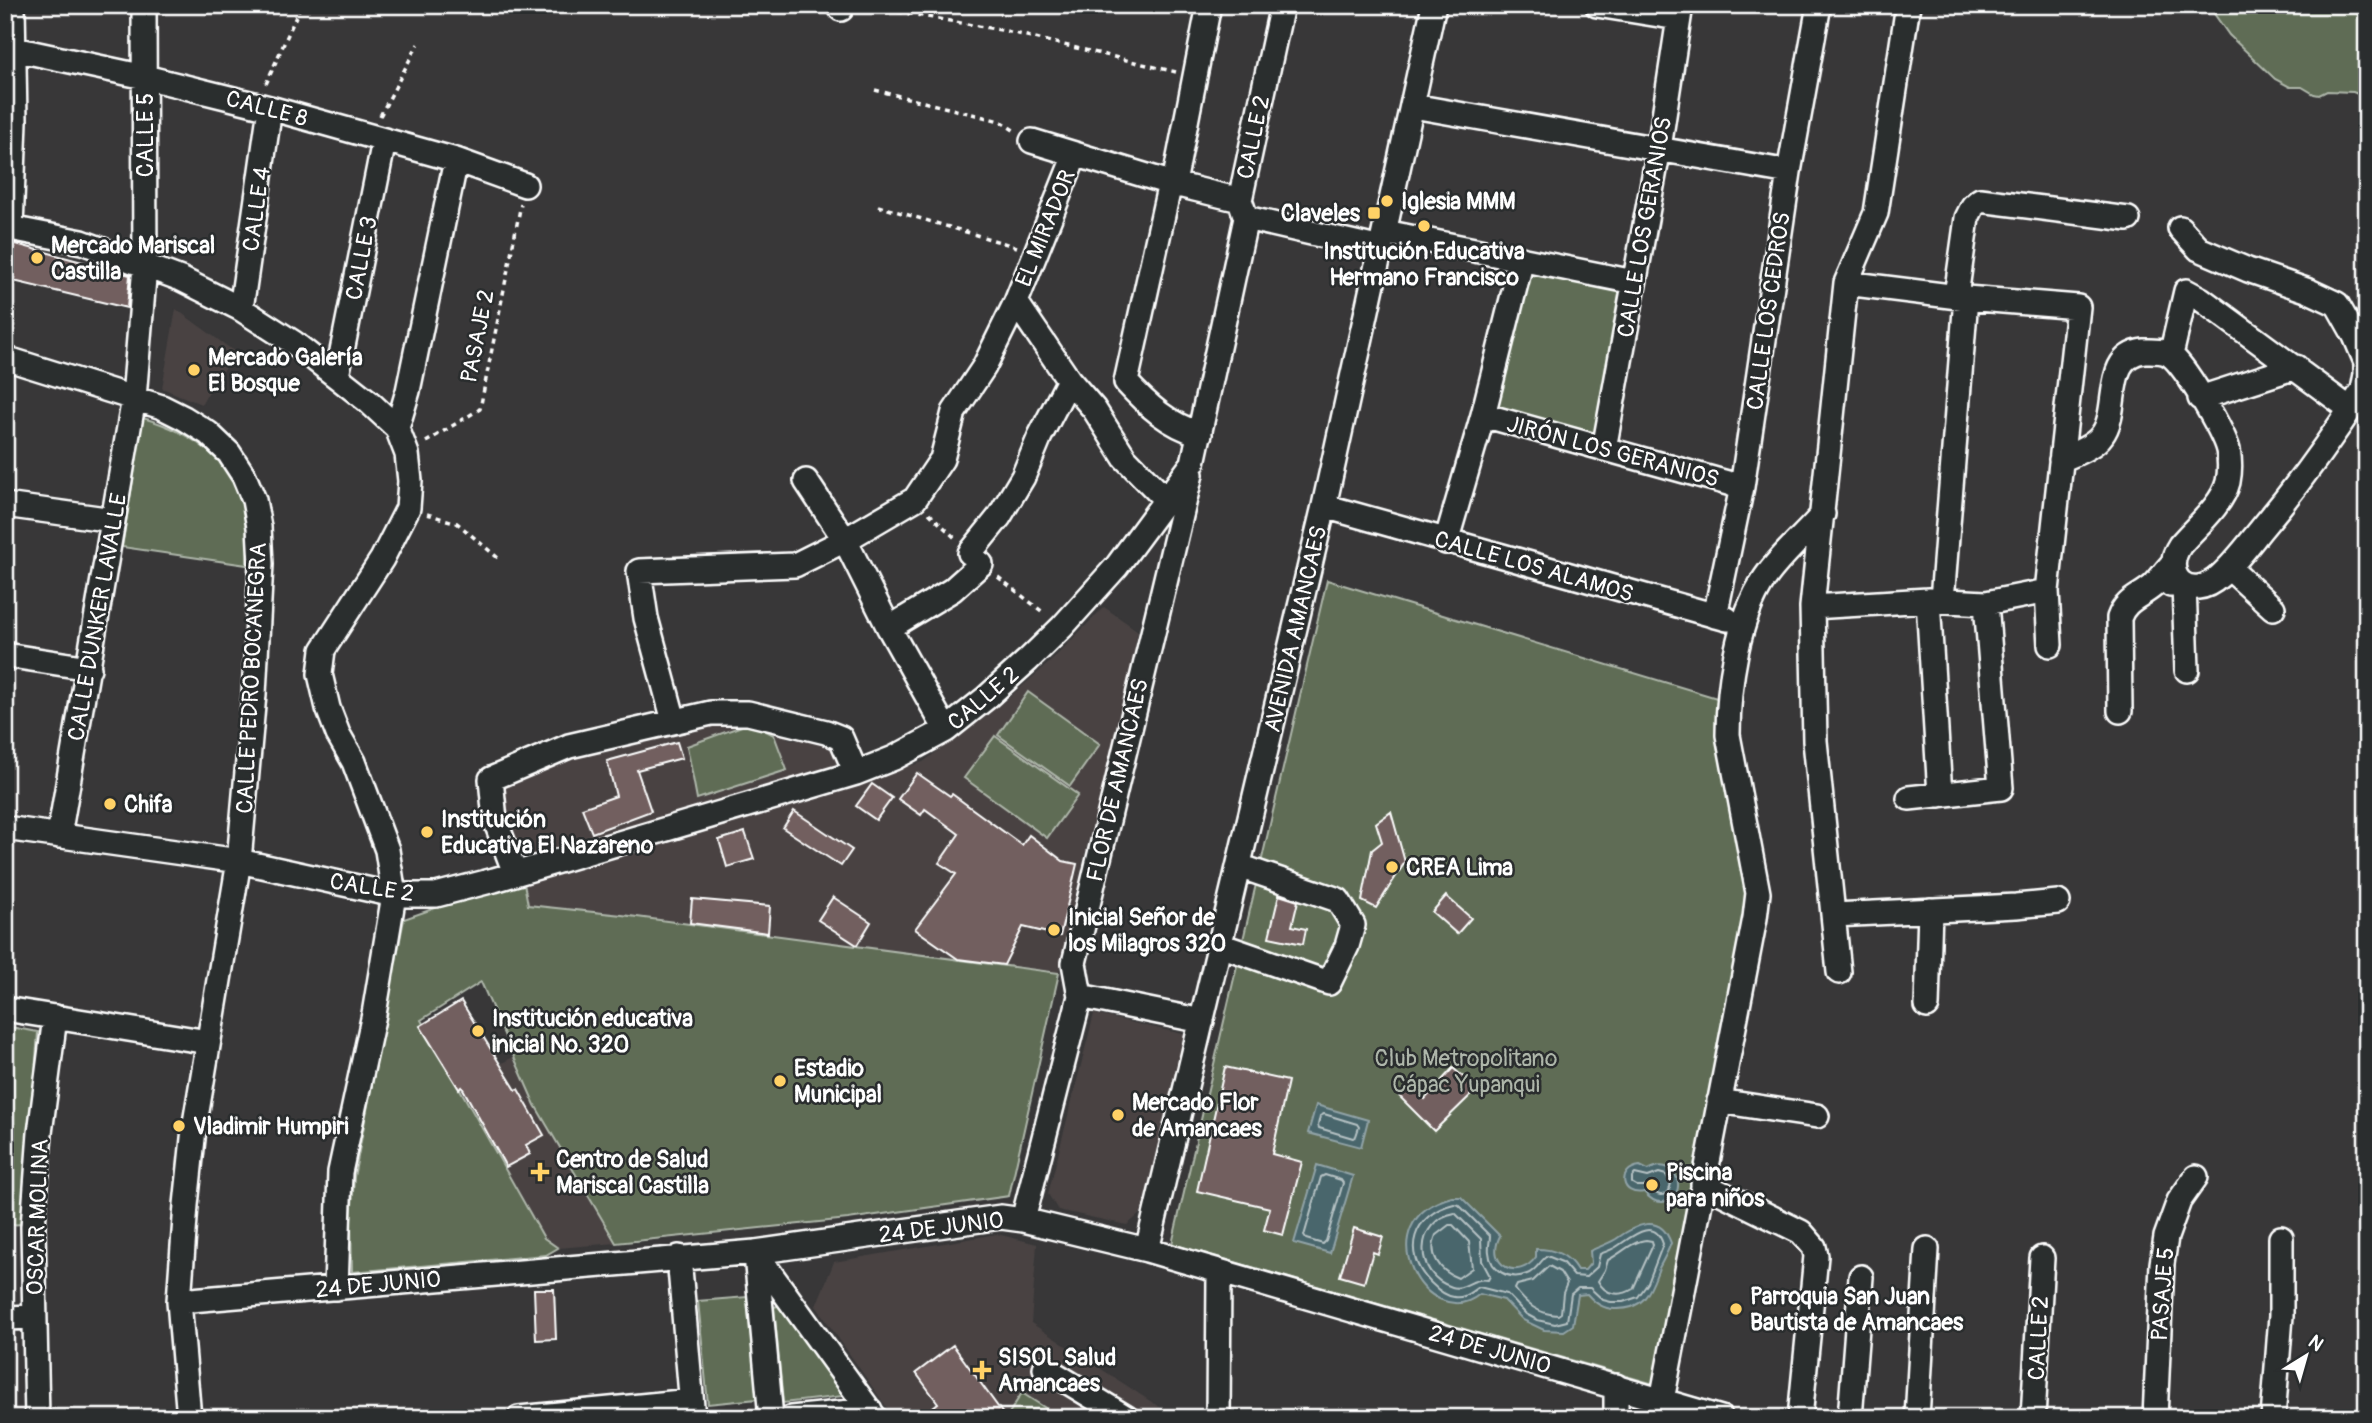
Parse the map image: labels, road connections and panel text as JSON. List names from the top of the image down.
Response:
{
  "streets": {
    "street": [
      "CALLE 8",
      "CALLE 5",
      "CALLE 2",
      "CALLE 4",
      "CALLE LOS GERANIOS",
      "EL MIRADOR",
      "CALLE 3",
      "CALLE LOS CEDROS",
      "JIRÓN LOS GERANIOS",
      "CALLE LOS ALAMOS",
      "CALLE DUNKER LAVALLE",
      "AVENIDA AMANCAES",
      "CALLE PEDRO BOCANEGRA",
      "FLOR DE AMANCAES",
      "OSCAR MOLINA",
      "24 DE JUNIO",
      "PASAJE 5"
    ],
    "path": ["PASAJE 2"]
  },
  "crossings": [
    ["CALLE 8", "CALLE 5"],
    ["CALLE 8", "CALLE 4"],
    ["CALLE 8", "CALLE 3"],
    ["CALLE 8", "PASAJE 2"],
    ["CALLE 5", "CALLE DUNKER LAVALLE"],
    ["CALLE 5", "CALLE PEDRO BOCANEGRA"],
    ["CALLE 2", "CALLE DUNKER LAVALLE"],
    ["CALLE 2", "CALLE PEDRO BOCANEGRA"],
    ["CALLE 2", "FLOR DE AMANCAES"],
    ["CALLE LOS GERANIOS", "JIRÓN LOS GERANIOS"],
    ["CALLE LOS CEDROS", "JIRÓN LOS GERANIOS"],
    ["CALLE LOS CEDROS", "CALLE LOS ALAMOS"],
    ["CALLE LOS ALAMOS", "AVENIDA AMANCAES"],
    ["CALLE DUNKER LAVALLE", "CALLE PEDRO BOCANEGRA"],
    ["AVENIDA AMANCAES", "24 DE JUNIO"],
    ["CALLE PEDRO BOCANEGRA", "24 DE JUNIO"],
    ["FLOR DE AMANCAES", "24 DE JUNIO"]
  ],
  "parks": ["Club Metropolitano Cápac Yupanqui"],
  "places": {
    "other": [
      "Iglesia MMM",
      "Institución Educativa Hermano Francisco",
      "Mercado Mariscal Castilla",
      "Mercado Galería El Bosque",
      "Chifa",
      "Institución Educativa El Nazareno",
      "CREA Lima",
      "Inicial Señor de los Milagros 320",
      "Institución educativa inicial No. 320",
      "Estadio Municipal",
      "Mercado Flor de Amancaes",
      "Vladimir Humpiri",
      "Piscina para niños",
      "Parroquia San Juan Bautista de Amancaes"
    ],
    "transit": ["Claveles"],
    "health": ["Centro de Salud Mariscal Castilla", "SISOL Salud Amancaes"]
  },
  "north": "top right"
}
